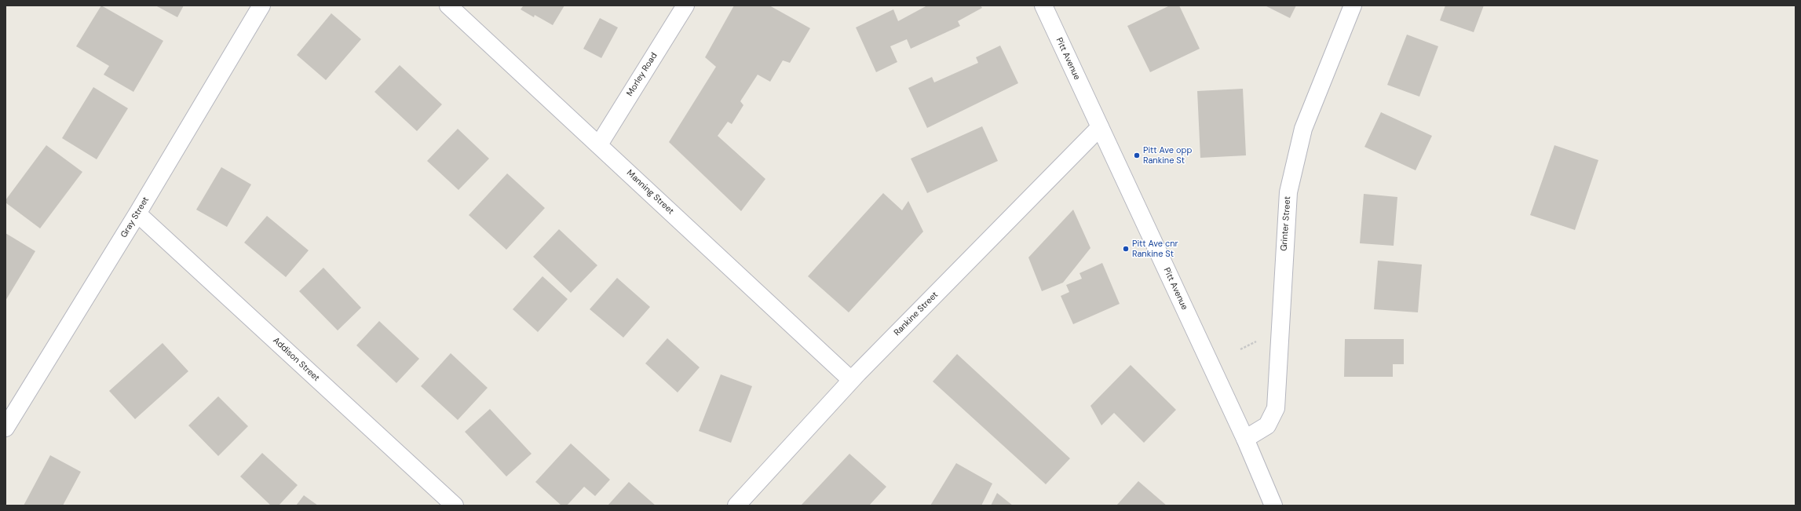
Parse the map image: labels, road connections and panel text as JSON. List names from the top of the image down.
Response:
{
  "streets": {
    "street": [
      "Pitt Avenue",
      "Morley Road",
      "Manning Street",
      "Gray Street",
      "Grinter Street",
      "Rankine Street",
      "Addison Street"
    ]
  },
  "crossings": [
    ["Pitt Avenue", "Grinter Street"],
    ["Pitt Avenue", "Rankine Street"],
    ["Morley Road", "Manning Street"],
    ["Manning Street", "Rankine Street"],
    ["Gray Street", "Addison Street"]
  ],
  "places": ["Pitt Ave opp Rankine St", "Pitt Ave cnr Rankine St"]
}
